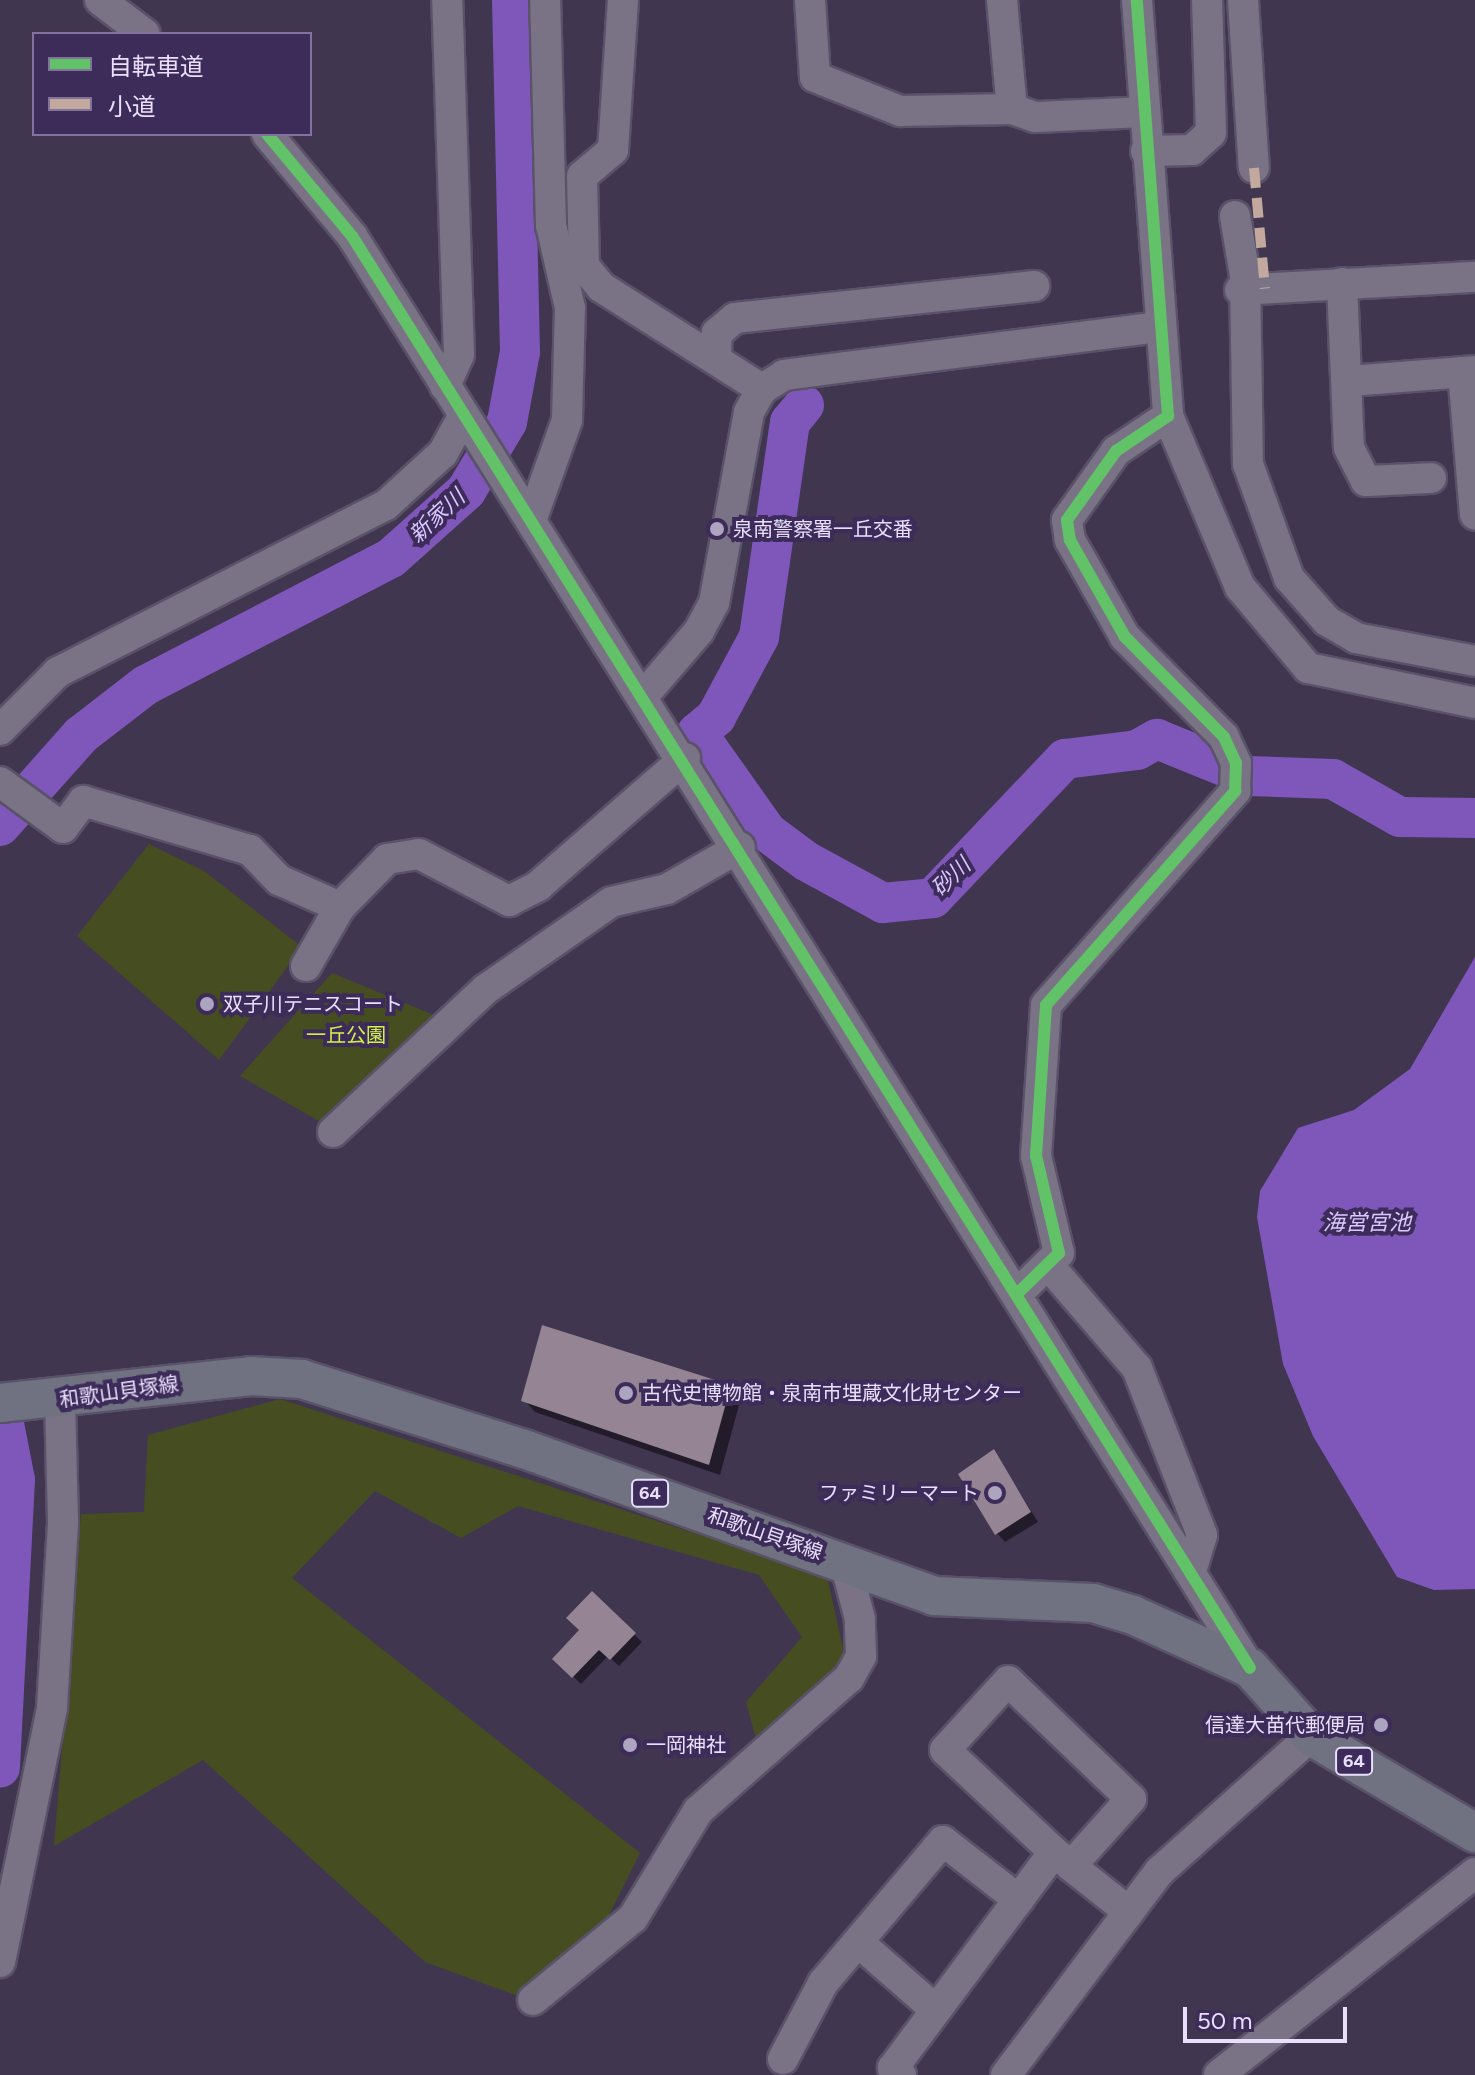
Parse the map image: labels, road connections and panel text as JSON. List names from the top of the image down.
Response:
{
  "streets": {
    "main road": ["和歌山貝塚線", "64"]
  },
  "water": ["新家川", "砂川", "海営宮池"],
  "parks": ["一丘公園"],
  "places": [
    "泉南警察署一丘交番",
    "双子川テニスコート",
    "古代史博物館・泉南市埋蔵文化財センター",
    "ファミリーマート",
    "信達大苗代郵便局",
    "一岡神社"
  ],
  "legend": ["自転車道", "小道"],
  "scale_bar": "50 m"
}
